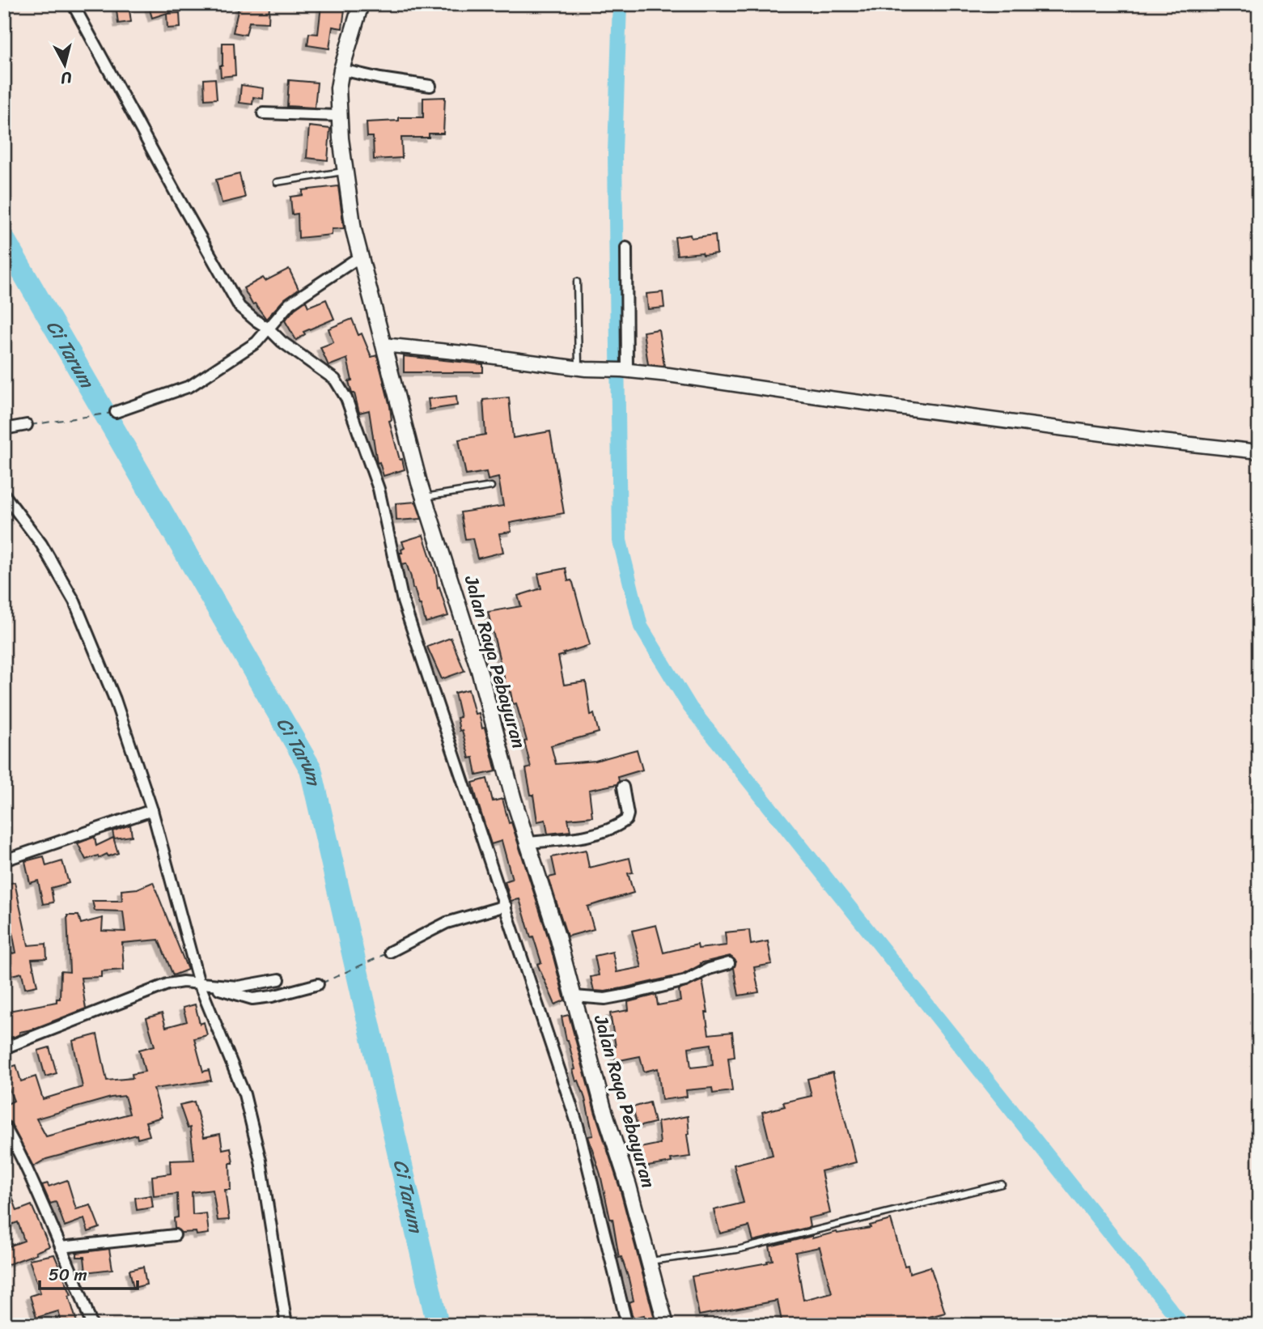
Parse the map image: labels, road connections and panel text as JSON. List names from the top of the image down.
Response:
{
  "streets": {
    "main road": ["Jalan Raya Pebayuran"]
  },
  "water": ["Ci Tarum"],
  "scale_bar": "50 m",
  "north": "bottom"
}
